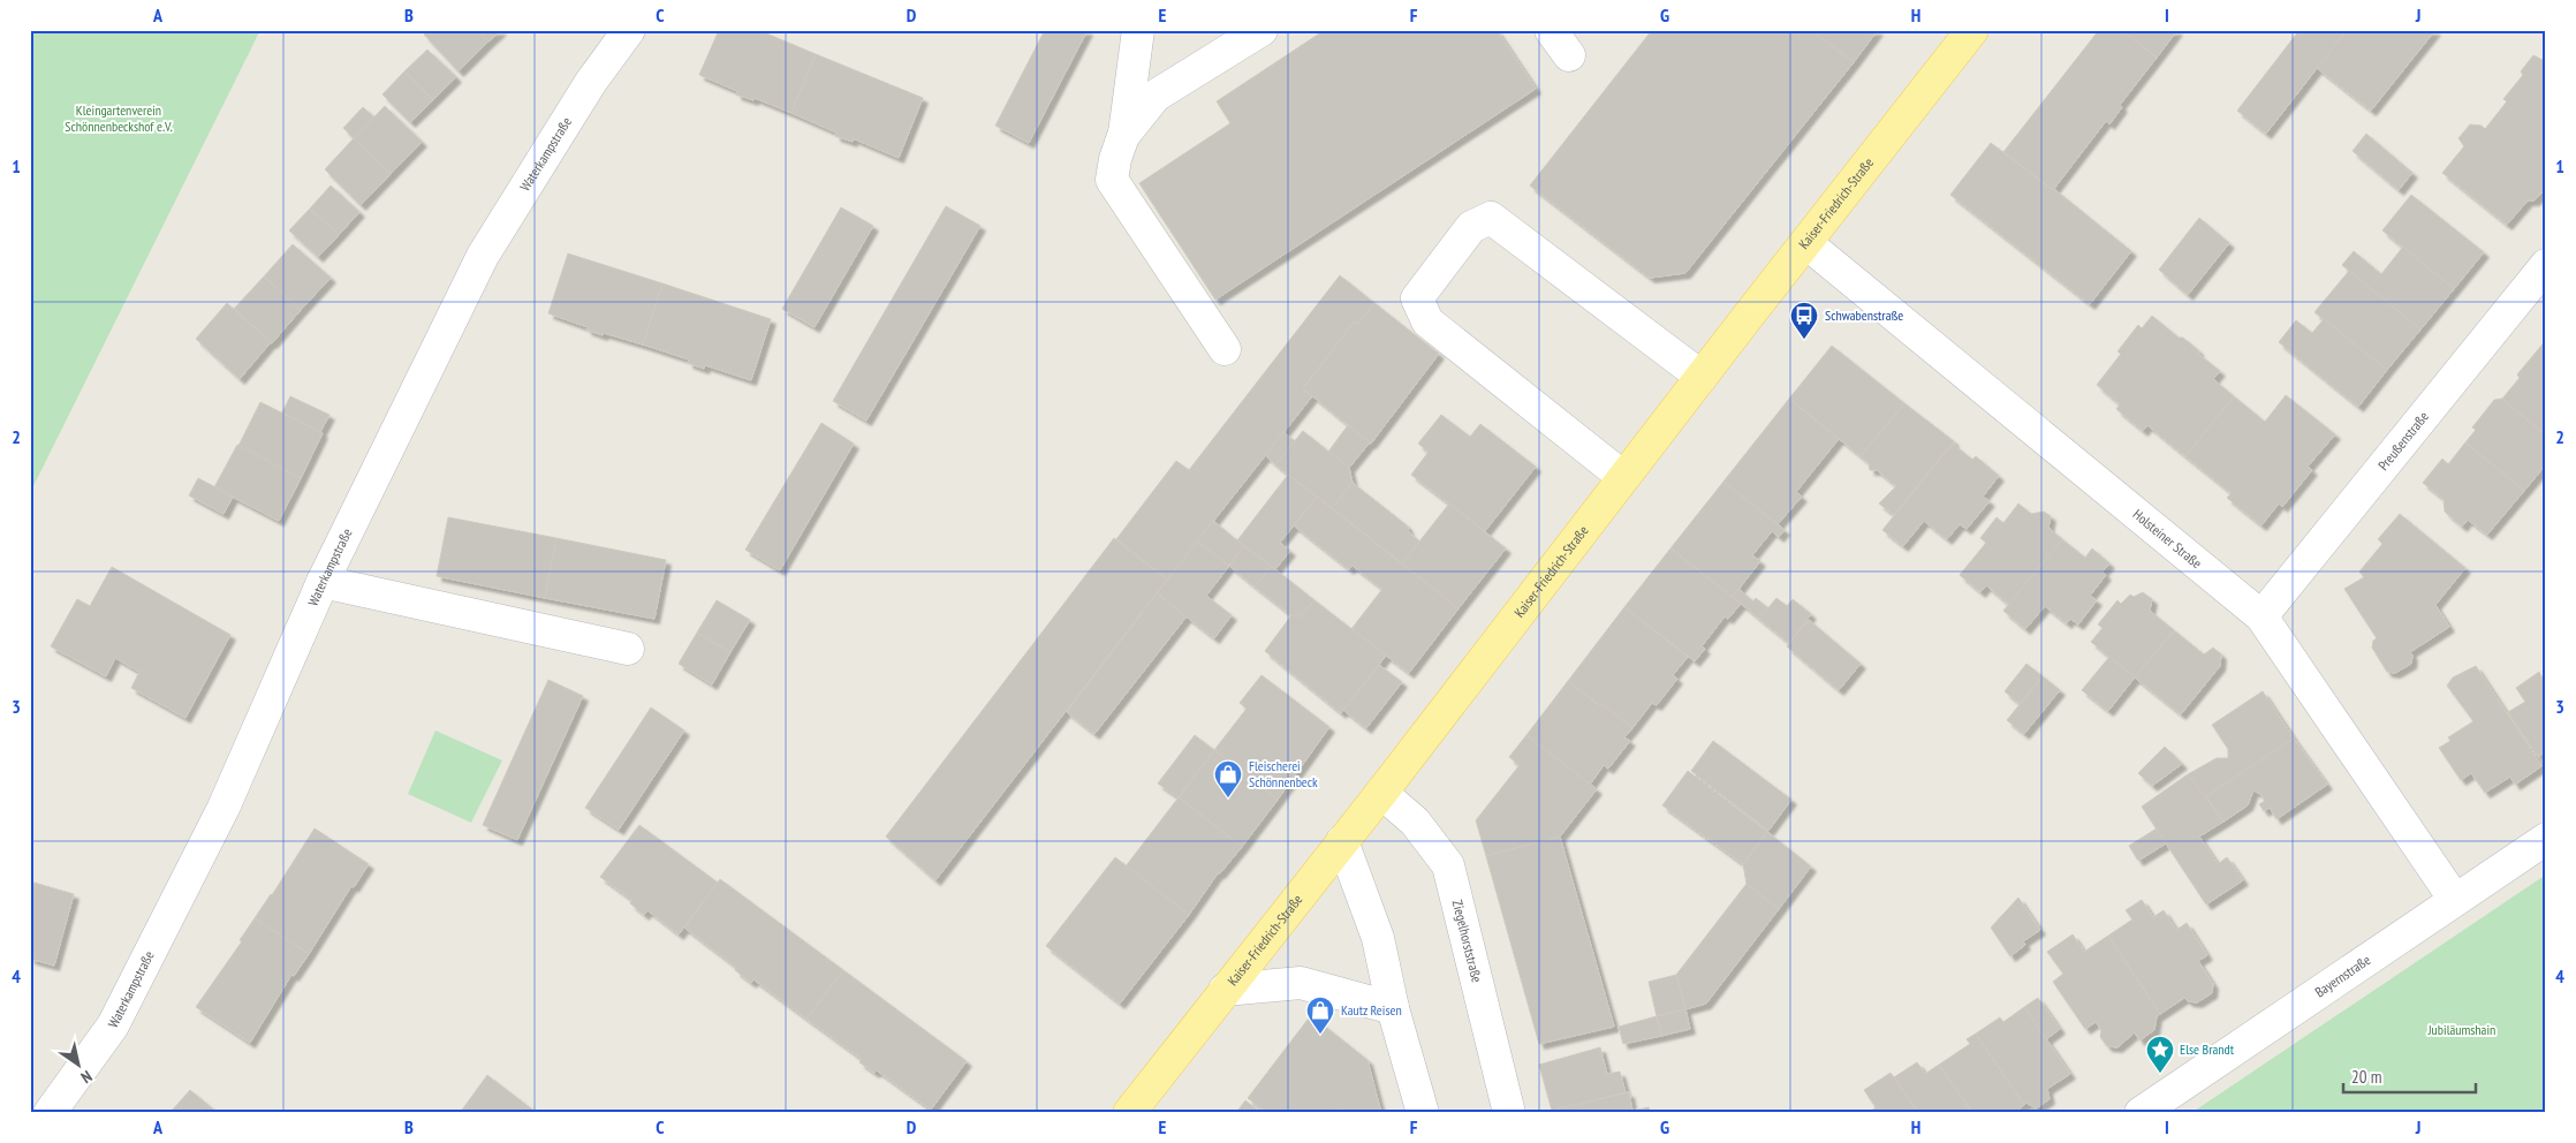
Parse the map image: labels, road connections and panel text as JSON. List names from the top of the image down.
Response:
{
  "streets": {
    "main road": ["Kaiser-Friedrich-Straße"],
    "street": [
      "Waterkampstraße",
      "Preußenstraße",
      "Holsteiner Straße",
      "Ziegelhorststraße",
      "Bayernstraße"
    ]
  },
  "crossings": [
    ["Kaiser-Friedrich-Straße", "Holsteiner Straße"],
    ["Kaiser-Friedrich-Straße", "Ziegelhorststraße"],
    ["Preußenstraße", "Holsteiner Straße"],
    ["Holsteiner Straße", "Bayernstraße"]
  ],
  "parks": ["Kleingartenverein Schönnenbeckshof e.V.", "Jubiläumshain"],
  "places": {
    "bus stop": ["Schwabenstraße"],
    "shop": ["Fleischerei Schönnenbeck", "Kautz Reisen"],
    "place": ["Else Brandt"]
  },
  "scale_bar": "20 m",
  "north": "bottom right",
  "grid": {
    "columns": [
      "A",
      "B",
      "C",
      "D",
      "E",
      "F",
      "G",
      "H",
      "I",
      "J"
    ],
    "rows": [
      "1",
      "2",
      "3",
      "4"
    ]
  }
}
